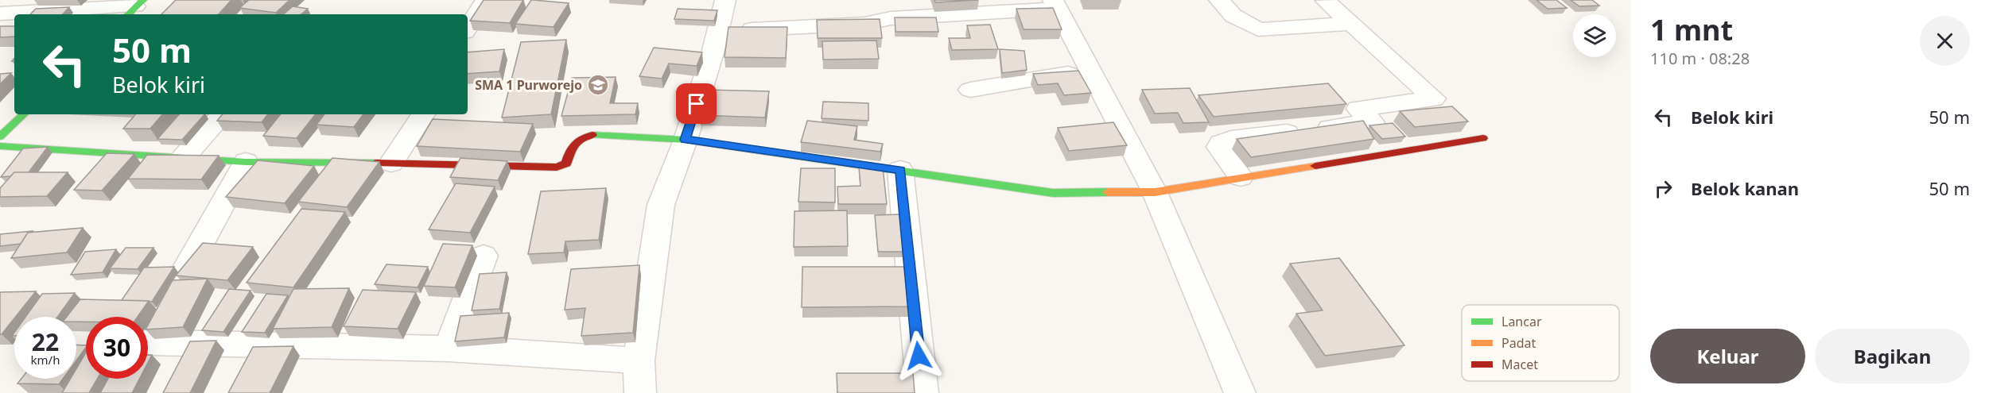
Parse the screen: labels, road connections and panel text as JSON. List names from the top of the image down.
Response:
{
  "places": {
    "school or university": ["SMA 1 Purworejo"]
  },
  "legend": ["Lancar", "Padat", "Macet"],
  "page": {
    "heading": ["1 mnt", "110 m · 08:28"],
    "turn": ["50 m", "Belok kiri"],
    "list": [
      {
        "name": "Belok kiri",
        "value": "50 m"
      },
      {
        "name": "Belok kanan",
        "value": "50 m"
      }
    ],
    "speed": "22 km/h",
    "limit": "30",
    "buttons": ["Keluar", "Bagikan"]
  }
}
